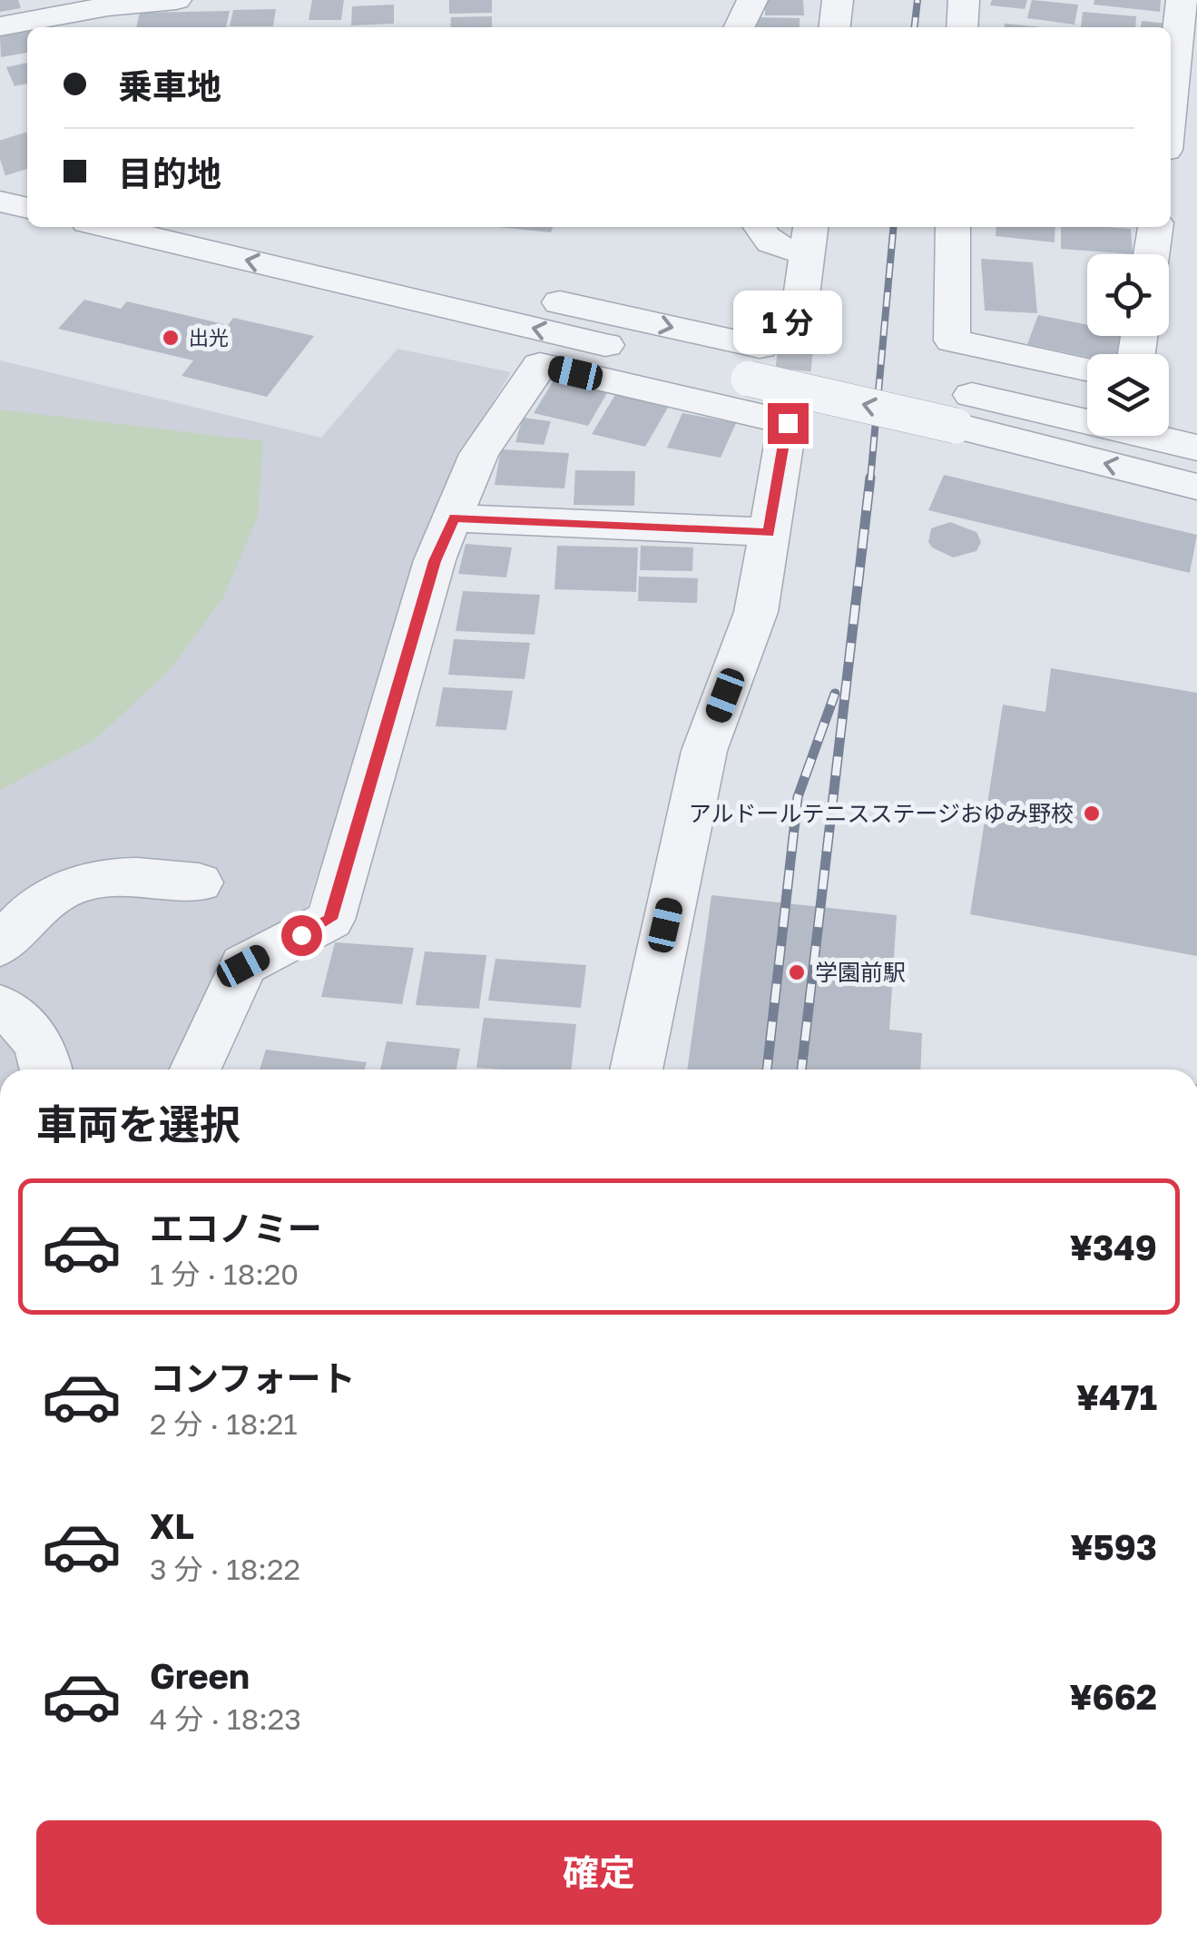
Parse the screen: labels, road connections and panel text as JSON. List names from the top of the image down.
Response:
{
  "places": ["出光", "アルドールテニスステージおゆみ野校", "学園前駅"],
  "page": {
    "banner": ["乗車地", "目的地"],
    "bubble": "1 分",
    "heading": "車両を選択",
    "list": [
      {
        "name": "エコノミー",
        "note": "1 分 · 18:20",
        "value": "¥349"
      },
      {
        "name": "コンフォート",
        "note": "2 分 · 18:21",
        "value": "¥471"
      },
      {
        "name": "XL",
        "note": "3 分 · 18:22",
        "value": "¥593"
      },
      {
        "name": "Green",
        "note": "4 分 · 18:23",
        "value": "¥662"
      }
    ],
    "buttons": "確定"
  }
}
